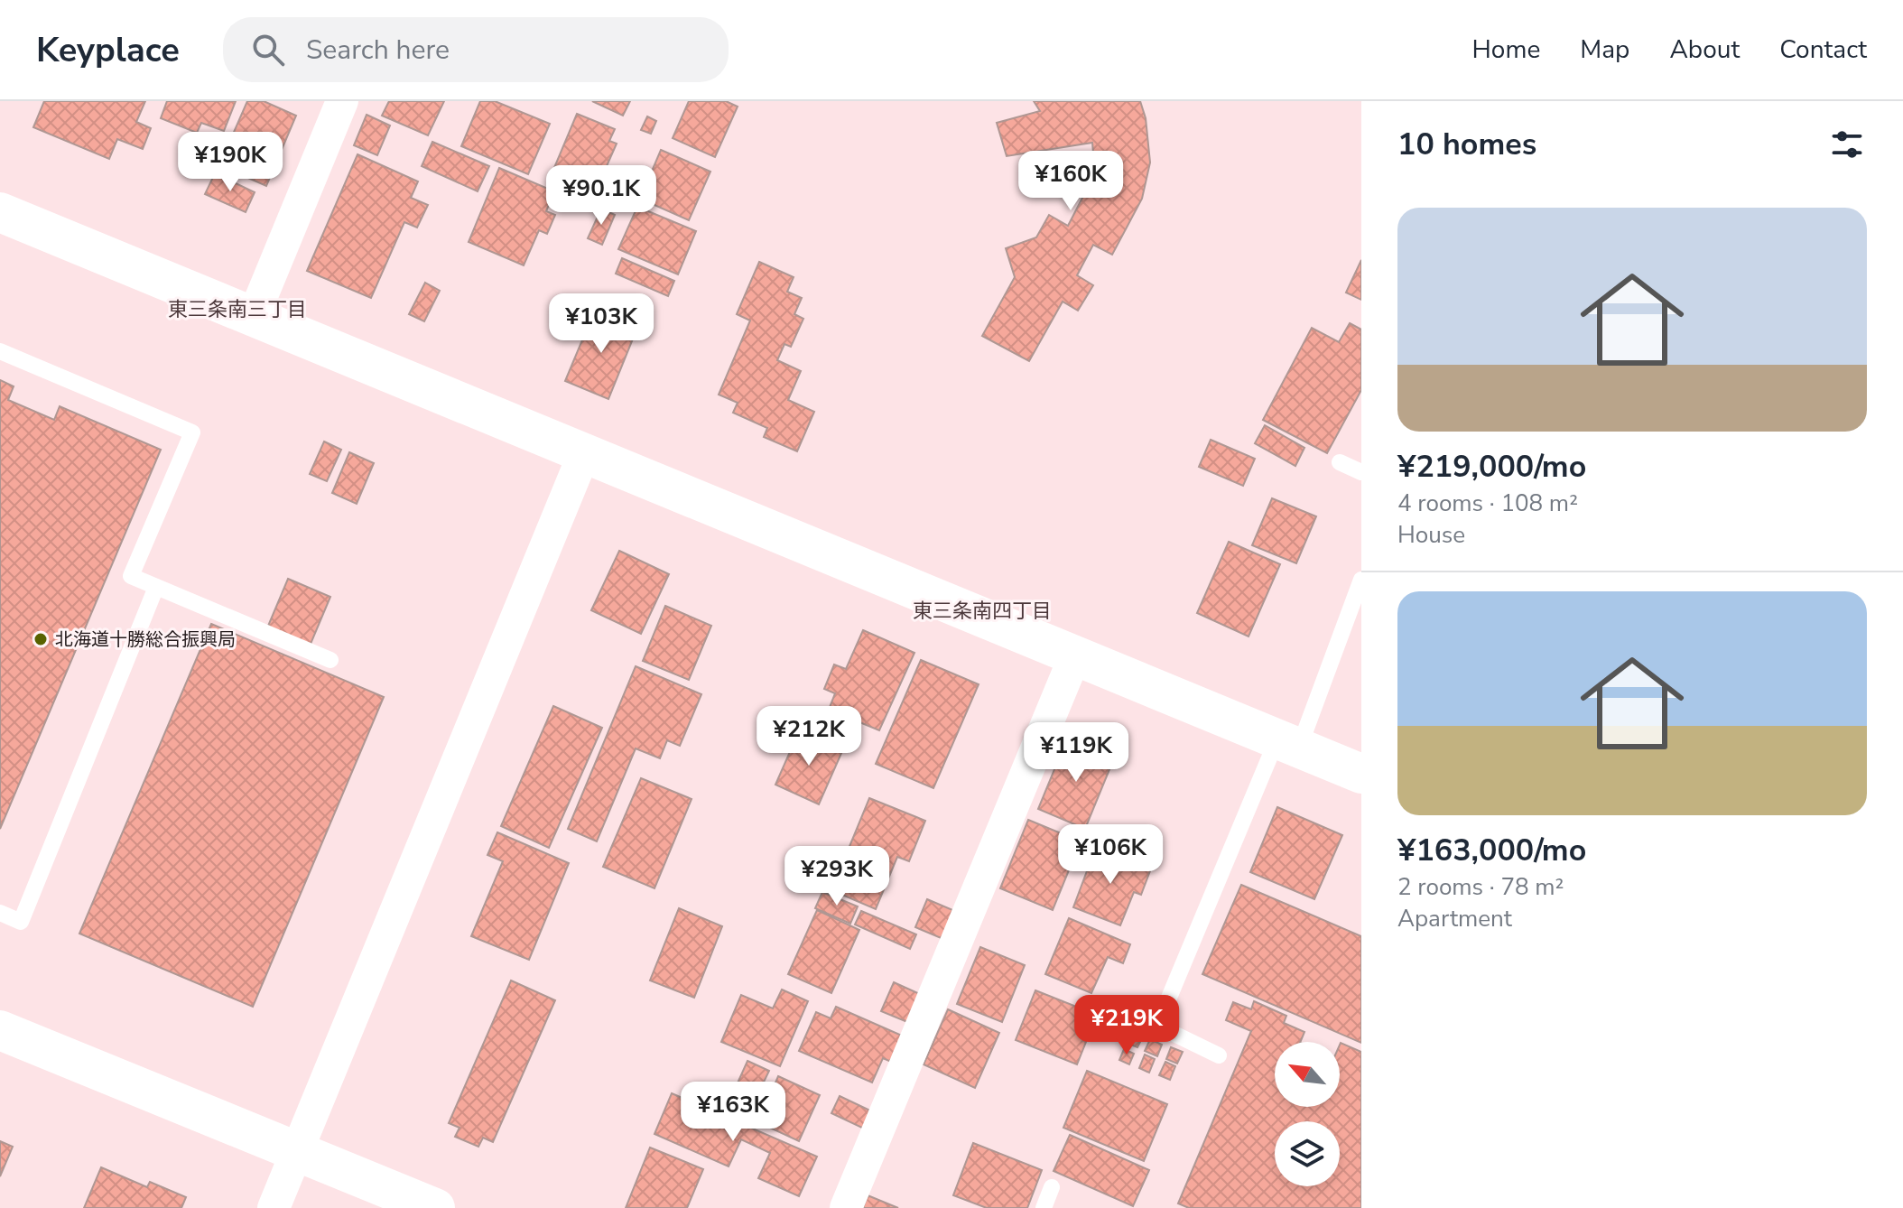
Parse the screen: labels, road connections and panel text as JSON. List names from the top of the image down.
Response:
{
  "districts": ["東三条南三丁目", "東三条南四丁目"],
  "places": ["北海道十勝総合振興局"],
  "north": "top left",
  "page": {
    "header": "Keyplace",
    "search": "Search here",
    "nav": [
      "Home",
      "Map",
      "About",
      "Contact"
    ],
    "heading": "10 homes",
    "price": [
      "¥190K",
      "¥160K",
      "¥90.1K",
      "¥103K",
      "¥212K",
      "¥119K",
      "¥106K",
      "¥293K",
      "¥219K",
      "¥163K"
    ],
    "list": [
      {
        "name": "¥219,000/mo",
        "note": "4 rooms · 108 m² · House"
      },
      {
        "name": "¥163,000/mo",
        "note": "2 rooms · 78 m² · Apartment"
      }
    ]
  }
}
